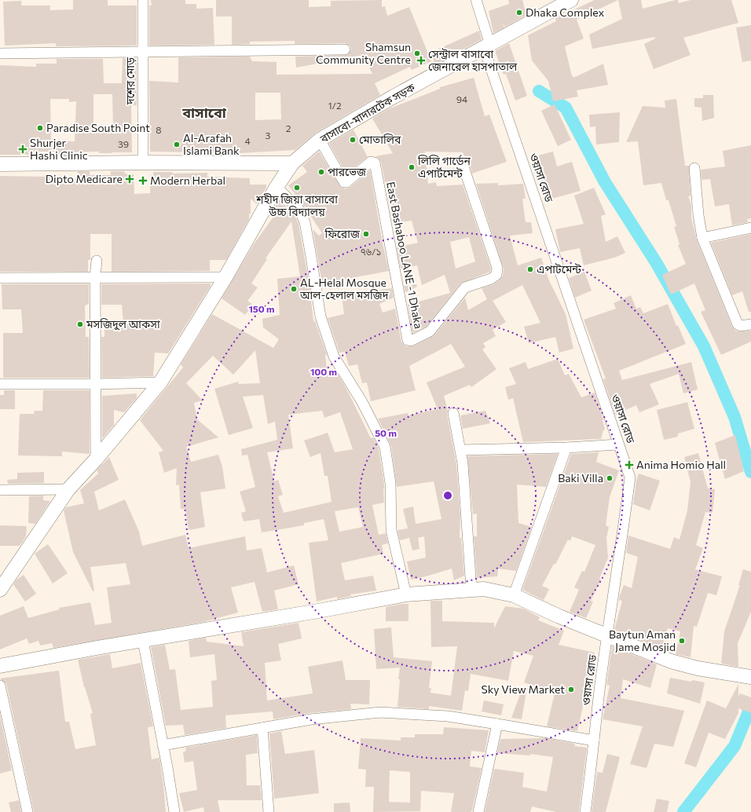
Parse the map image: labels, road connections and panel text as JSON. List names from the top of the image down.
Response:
{
  "streets": {
    "street": [
      "দশের মোড়",
      "বাসাবো-মাদারটেক সড়ক",
      "ওয়াসা রোড",
      "East Bashaboo LANE -1 Dhaka"
    ]
  },
  "crossings": [
    ["বাসাবো-মাদারটেক সড়ক", "ওয়াসা রোড"],
    ["বাসাবো-মাদারটেক সড়ক", "East Bashaboo LANE -1 Dhaka"]
  ],
  "districts": ["বাসাবো"],
  "places": {
    "other": [
      "Dhaka Complex",
      "Shamsun Community Centre",
      "Paradise South Point",
      "মোতালিব",
      "Al-Arafah Islami Bank",
      "লিলি গার্ডেন এপার্টমেন্ট",
      "পারভেজ",
      "শহীদ জিয়া বাসাবো উচ্চ বিদ্যালয়",
      "ফিরোজ",
      "এপাটমেন্ট",
      "AL-Helal Mosque আল-হেলাল মসজিদ",
      "মসজিদুল আকসা",
      "Baki Villa",
      "Baytun Aman Jame Mosjid",
      "Sky View Market"
    ],
    "health": [
      "সেন্ট্রাল বাসাবো জেনারেল হাসপাতাল",
      "Shurjer Hashi Clinic",
      "Dipto Medicare",
      "Modern Herbal",
      "Anima Homio Hall"
    ]
  },
  "house_numbers": [
    "94",
    "1/2",
    "2",
    "8",
    "3",
    "4",
    "39",
    "৭৬/১"
  ],
  "rings": ["150 m", "100 m", "50 m"]
}
